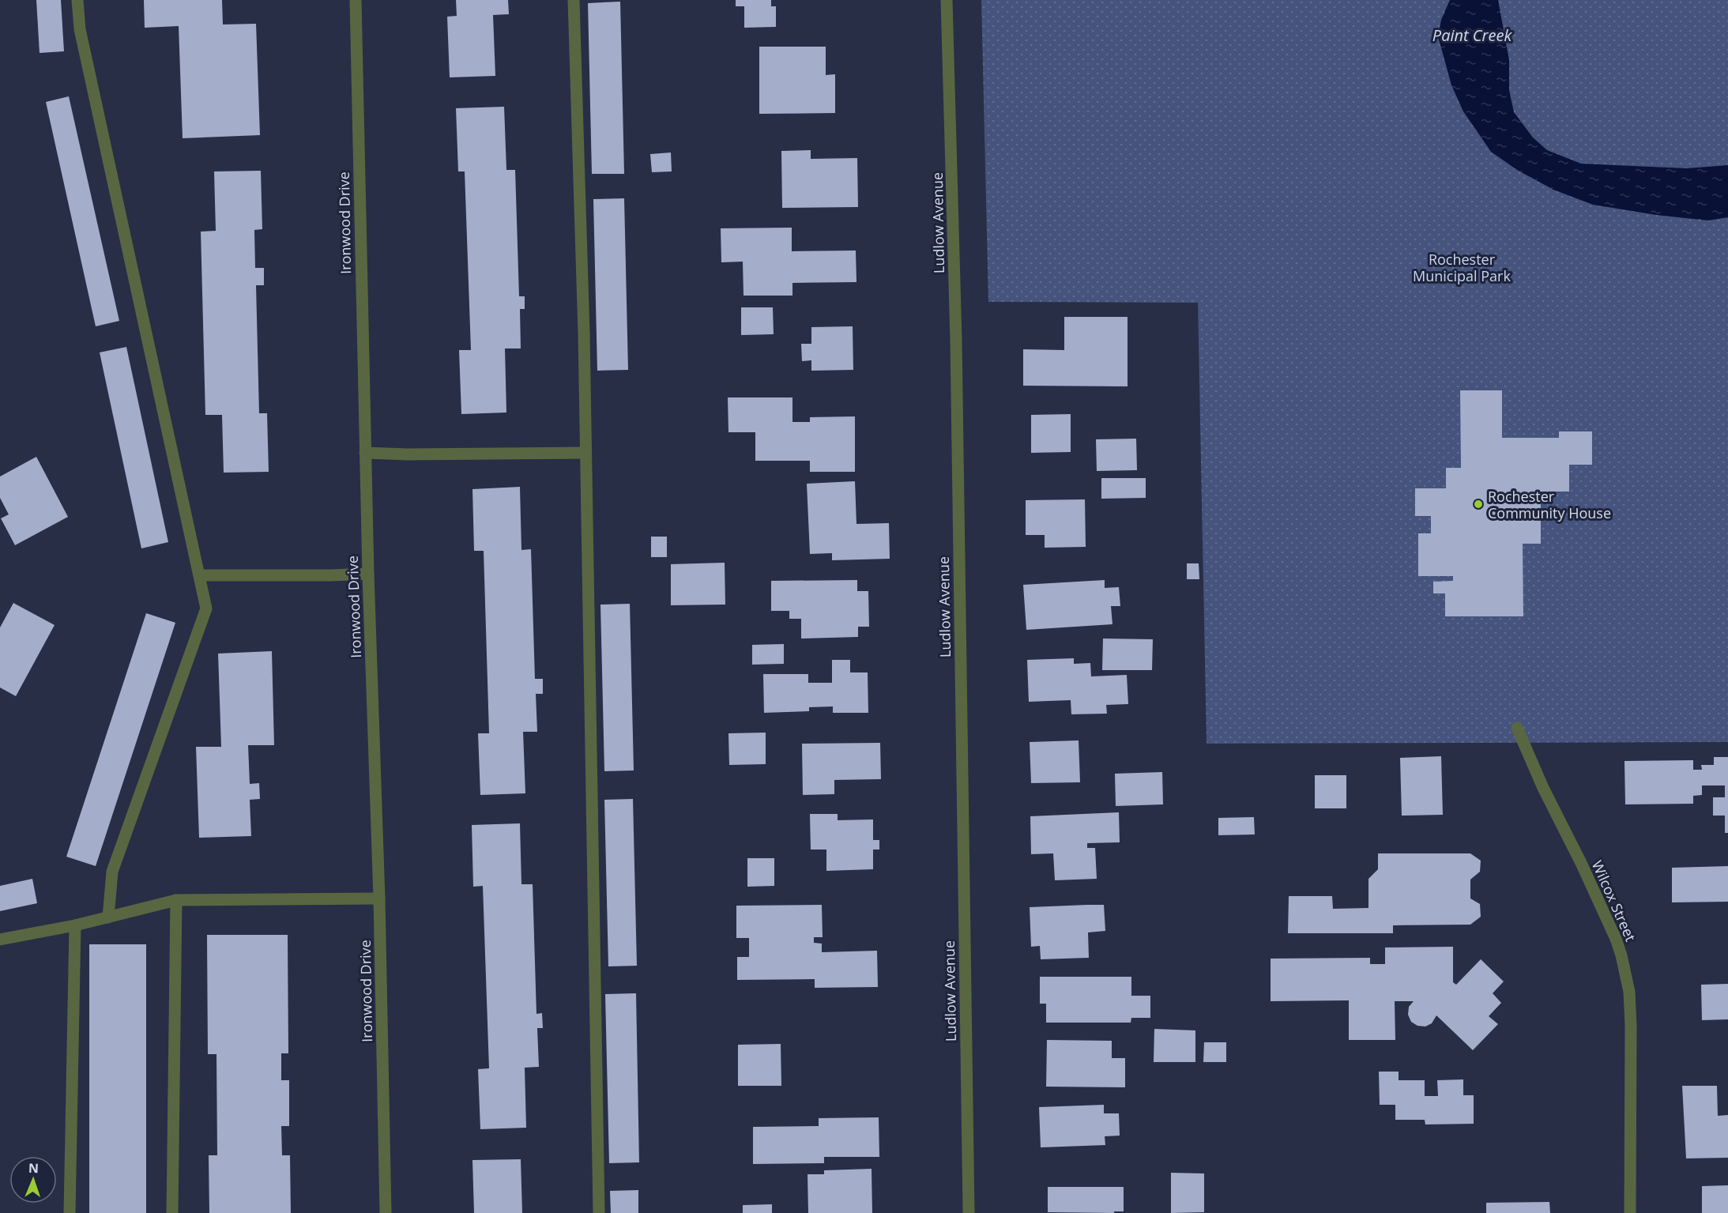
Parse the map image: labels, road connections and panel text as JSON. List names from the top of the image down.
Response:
{
  "streets": {
    "street": ["Ironwood Drive", "Ludlow Avenue", "Wilcox Street"]
  },
  "water": ["Paint Creek"],
  "parks": ["Rochester Municipal Park"],
  "places": ["Rochester Community House"],
  "north": "top"
}
